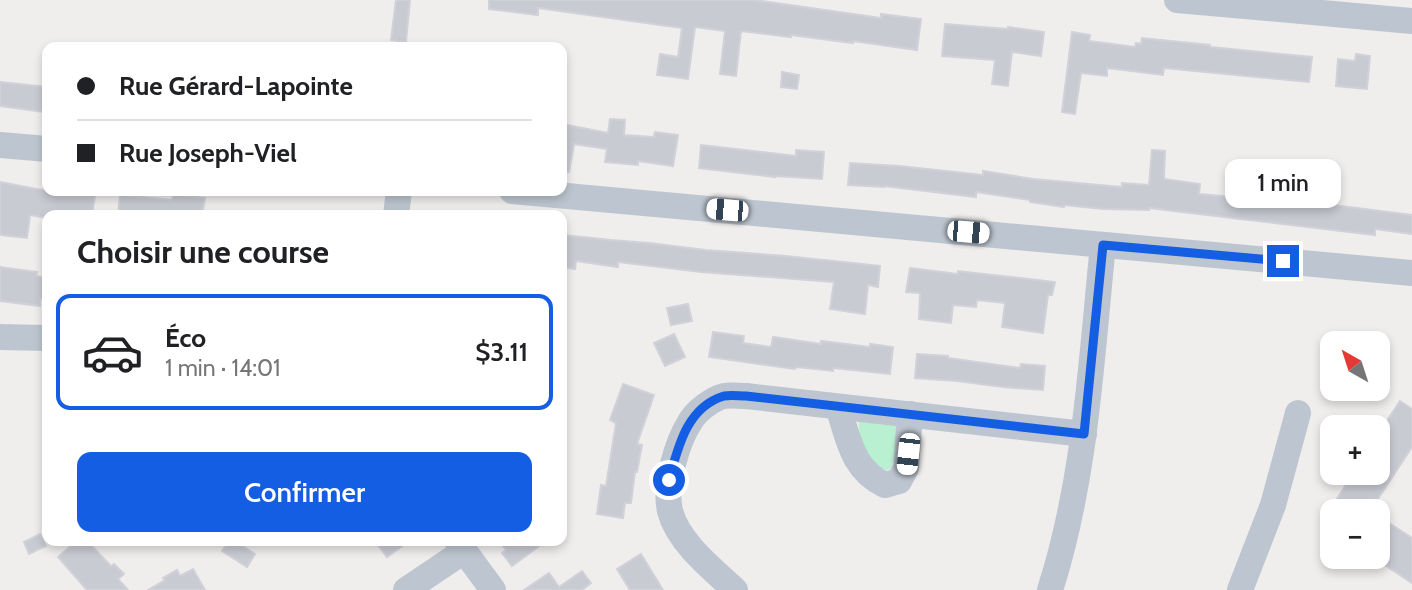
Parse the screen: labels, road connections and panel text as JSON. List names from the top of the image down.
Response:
{
  "north": "top left",
  "page": {
    "banner": ["Rue Gérard-Lapointe", "Rue Joseph-Viel"],
    "bubble": "1 min",
    "heading": "Choisir une course",
    "list": [
      {
        "name": "Éco",
        "note": "1 min · 14:01",
        "value": "$3.11"
      }
    ],
    "map_buttons": ["+", "−"],
    "buttons": "Confirmer"
  }
}
